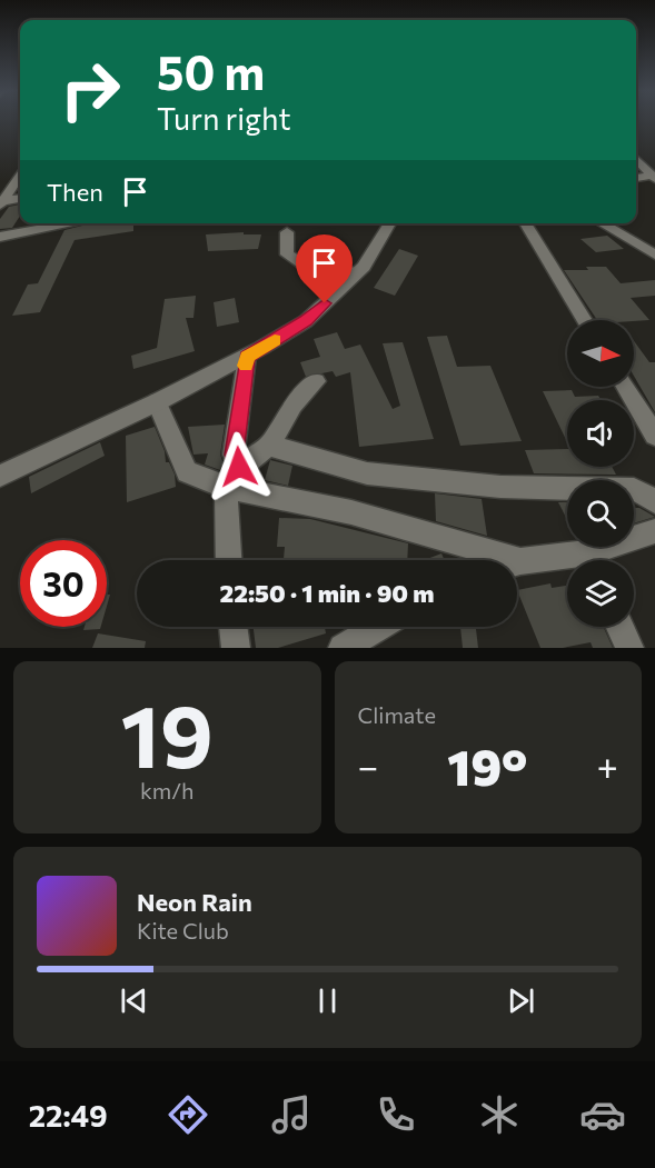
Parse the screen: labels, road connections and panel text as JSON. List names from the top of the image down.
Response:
{
  "north": "right",
  "page": {
    "turn": ["50 m", "Turn right"],
    "then": "Then",
    "limit": "30",
    "trip": "22:50 · 1 min · 90 m",
    "tile": [
      ["19", "km/h"],
      "Climate"
    ],
    "heat": ["−", "19°", "+"],
    "song": ["Neon Rain", "Kite Club"],
    "tabs": "22:49"
  }
}
